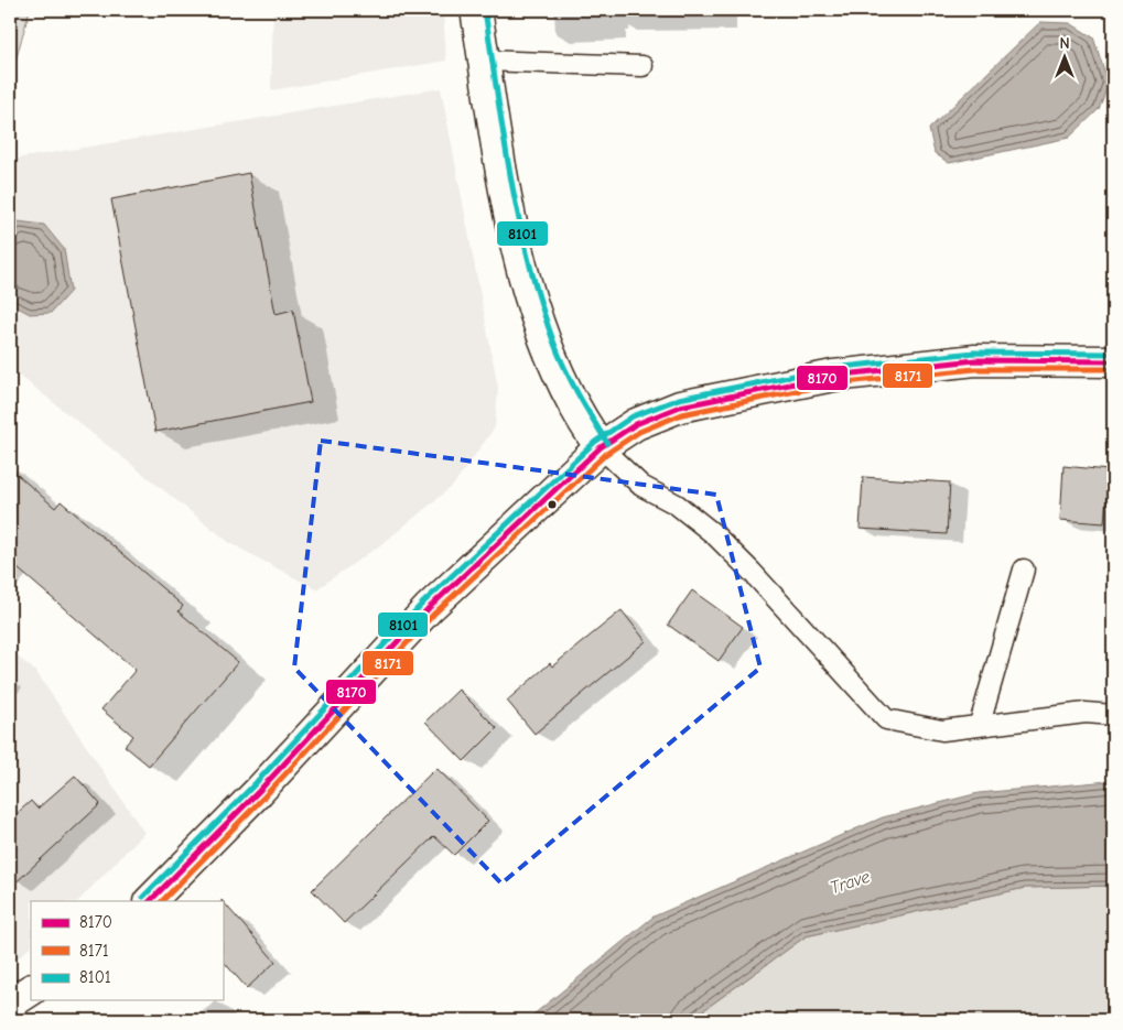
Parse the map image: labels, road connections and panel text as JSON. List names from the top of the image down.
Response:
{
  "water": ["Trave"],
  "lines": ["transit line 8101", "transit line 8170", "transit line 8171"],
  "legend": ["8170", "8171", "8101"],
  "north": "top"
}
